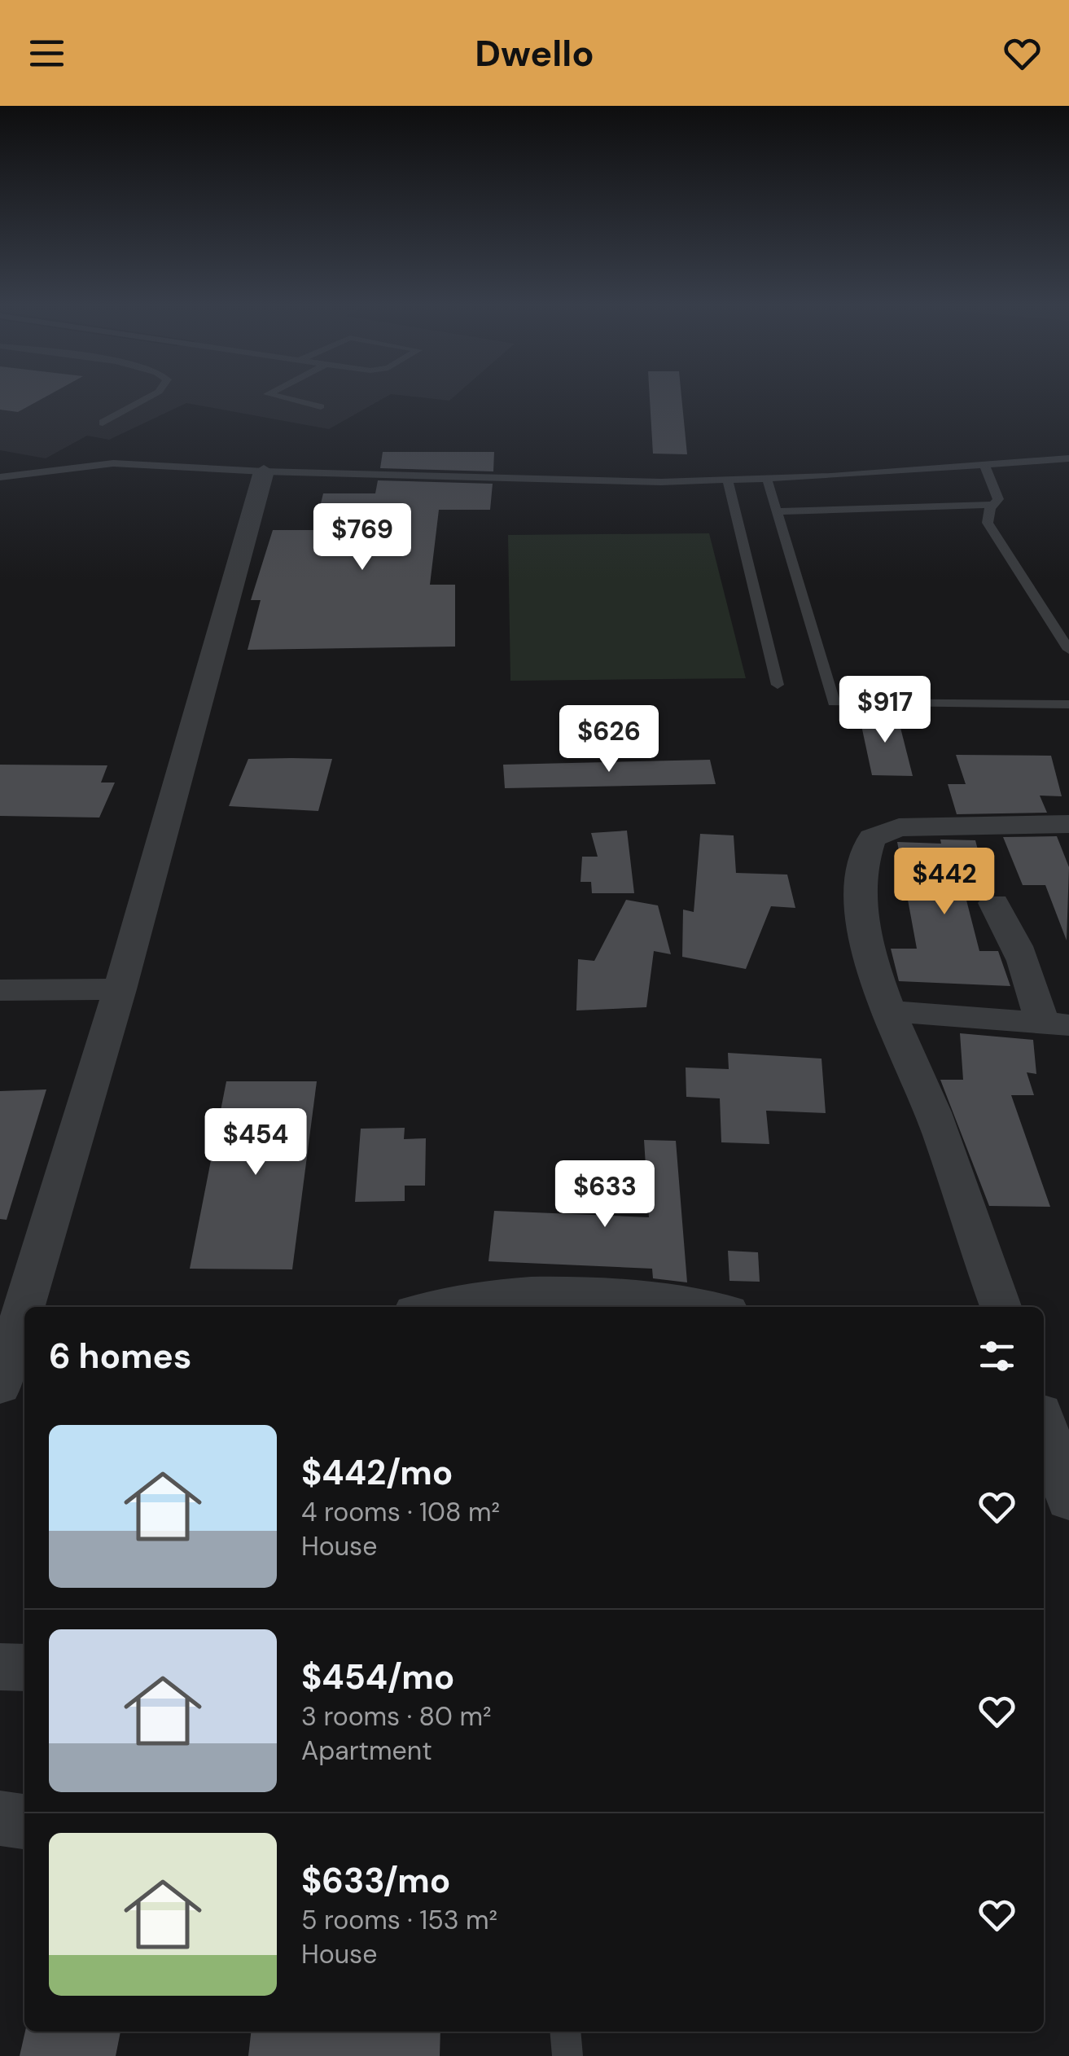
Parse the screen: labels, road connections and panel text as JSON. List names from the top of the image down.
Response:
{
  "page": {
    "header": "Dwello",
    "price": [
      "$769",
      "$917",
      "$626",
      "$442",
      "$454",
      "$633"
    ],
    "heading": "6 homes",
    "list": [
      {
        "name": "$442/mo",
        "note": "4 rooms · 108 m² · House"
      },
      {
        "name": "$454/mo",
        "note": "3 rooms · 80 m² · Apartment"
      },
      {
        "name": "$633/mo",
        "note": "5 rooms · 153 m² · House"
      }
    ]
  }
}
